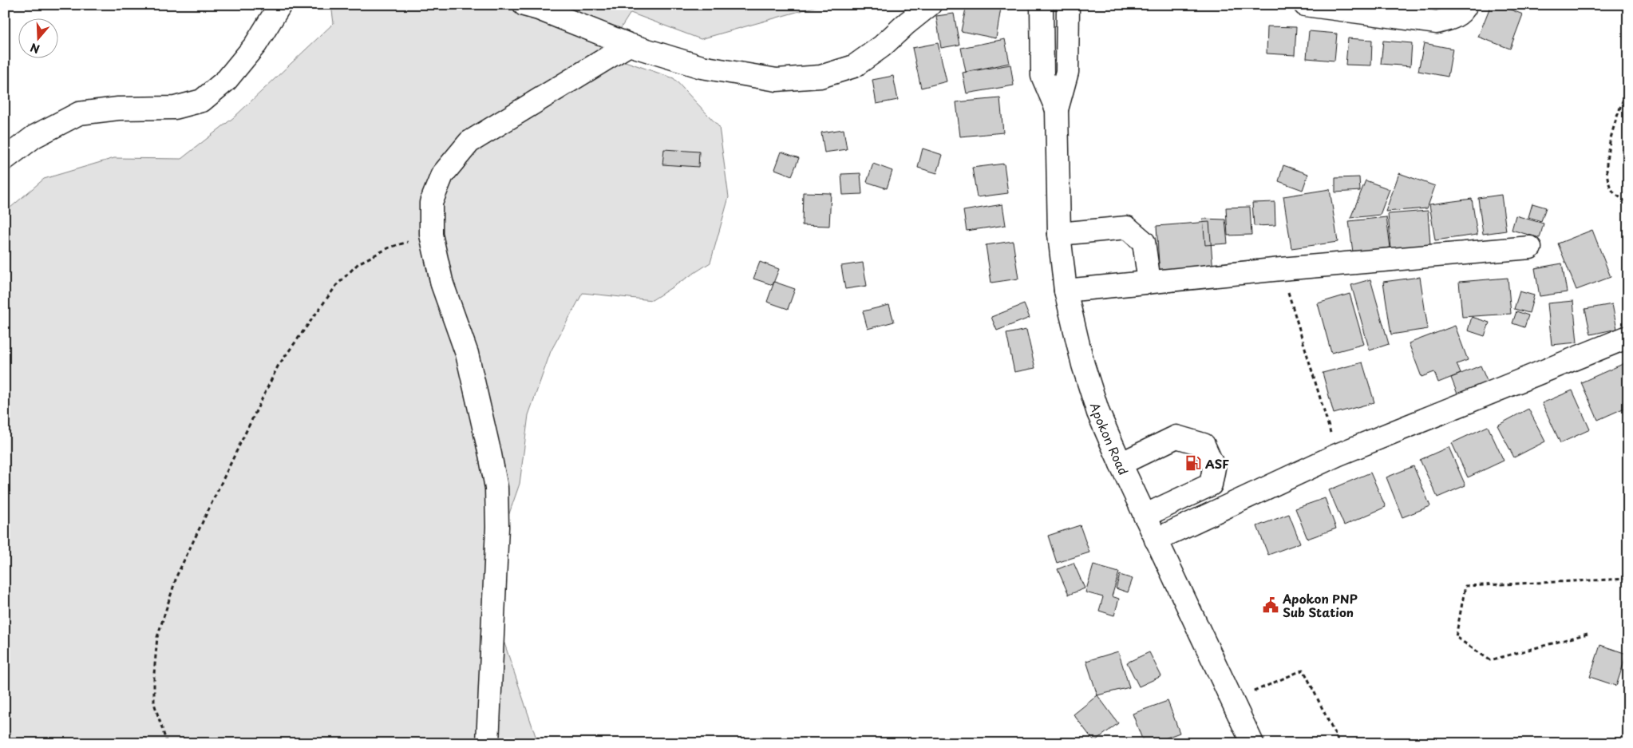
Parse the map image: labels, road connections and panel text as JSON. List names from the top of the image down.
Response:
{
  "streets": {
    "main road": ["Apokon Road"]
  },
  "places": {
    "fuel station": ["ASF"],
    "public building": ["Apokon PNP Sub Station"]
  },
  "north": "bottom"
}
